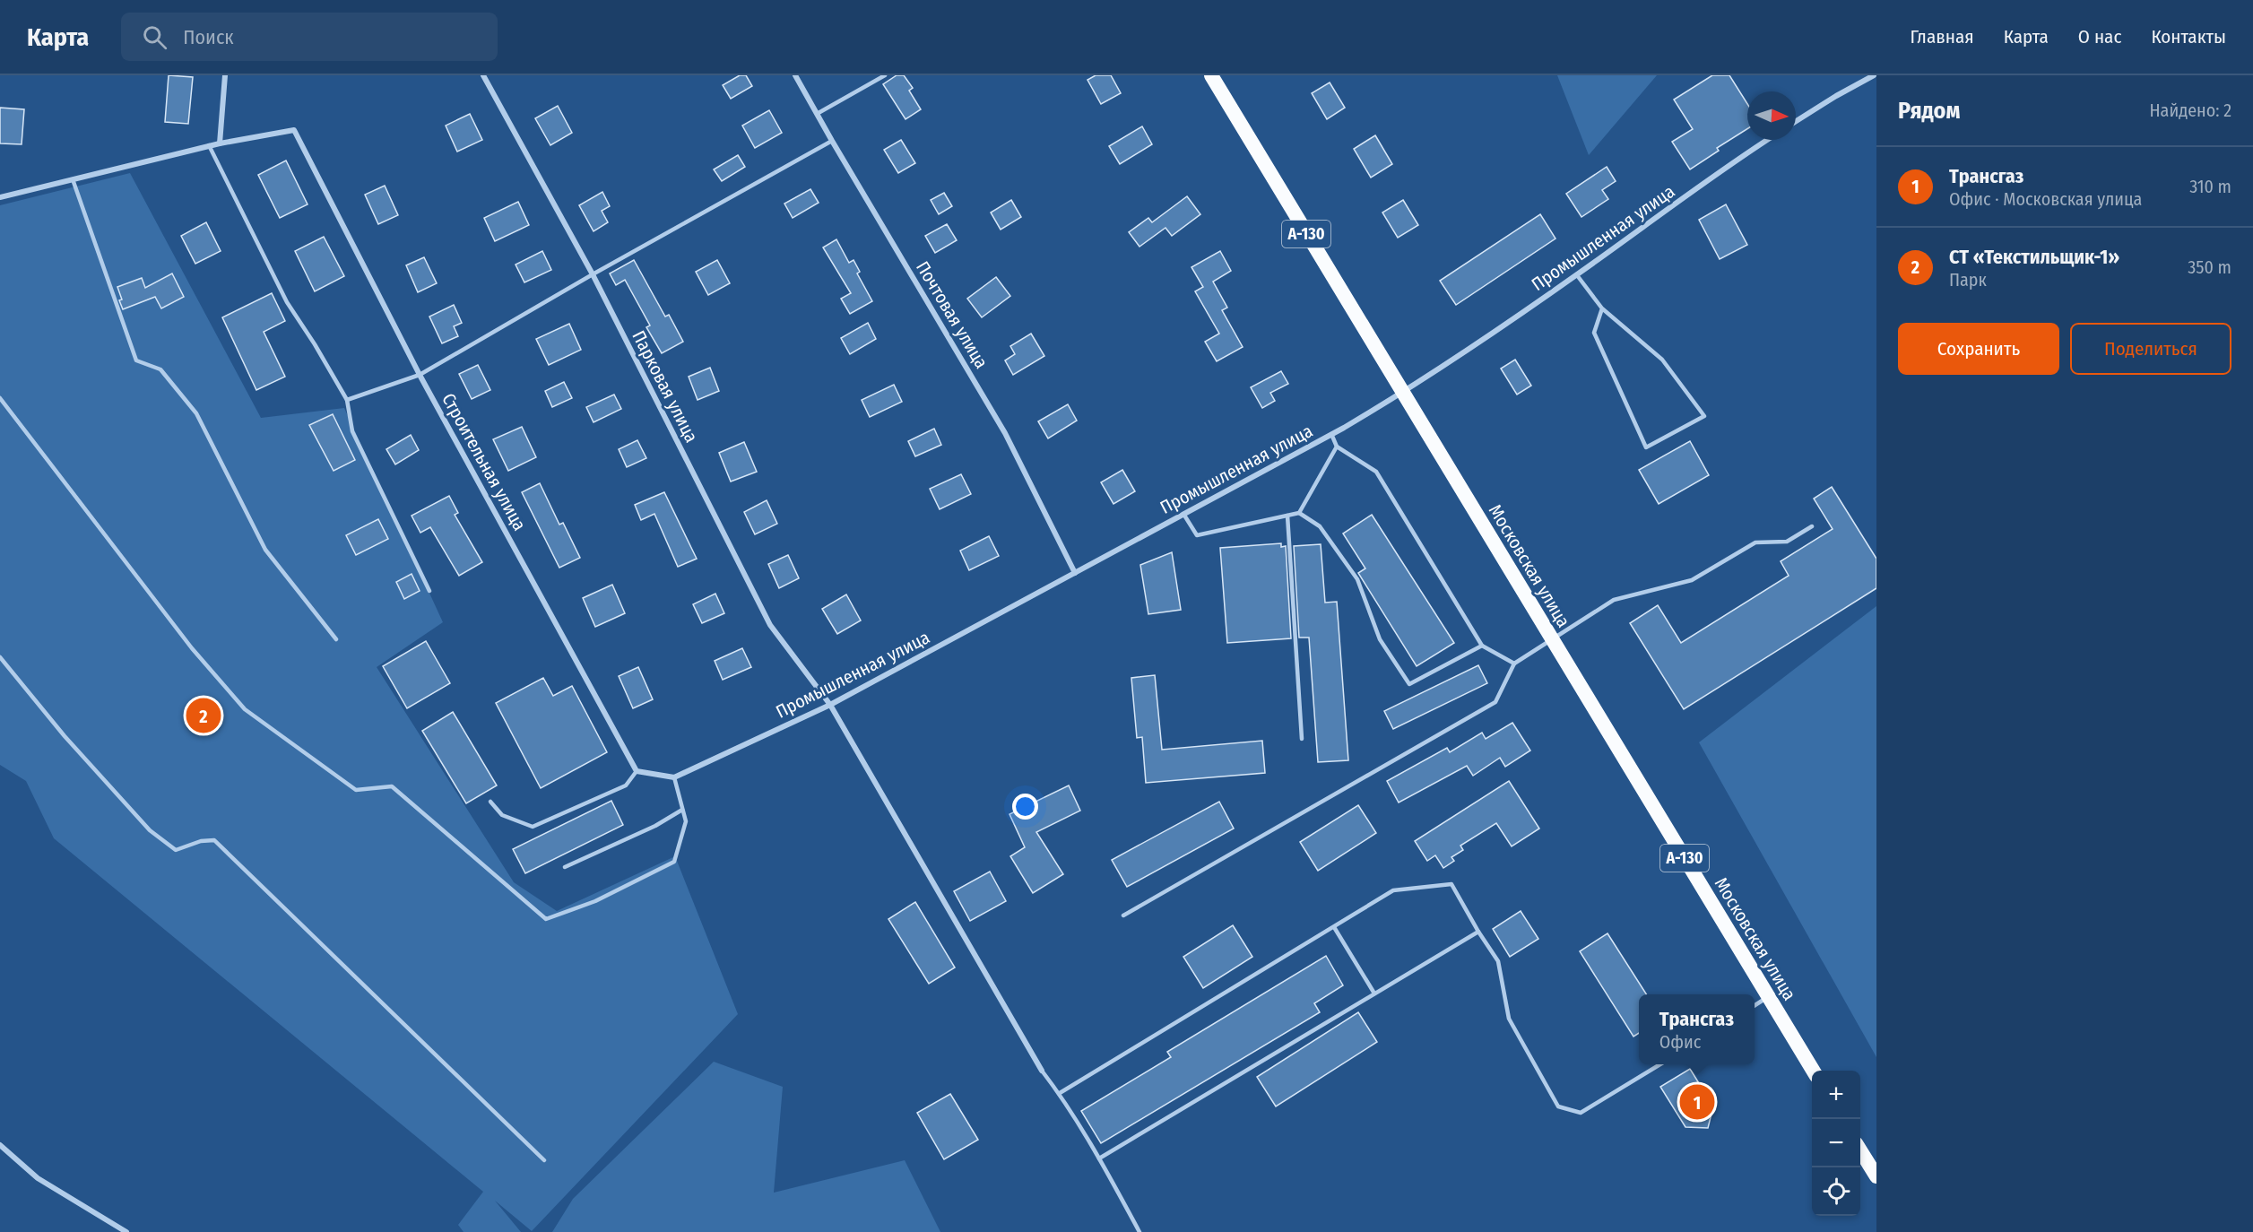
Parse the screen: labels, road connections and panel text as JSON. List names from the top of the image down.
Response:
{
  "streets": {
    "highway": ["А-130", "Московская улица"],
    "street": [
      "Промышленная улица",
      "Почтовая улица",
      "Парковая улица",
      "Строительная улица"
    ]
  },
  "crossings": [
    ["Промышленная улица", "Почтовая улица"],
    ["Промышленная улица", "Парковая улица"],
    ["Промышленная улица", "Московская улица"]
  ],
  "north": "right",
  "page": {
    "header": "Карта",
    "search": "Поиск",
    "nav": [
      "Главная",
      "Карта",
      "О нас",
      "Контакты"
    ],
    "heading": ["Рядом", "Найдено: 2"],
    "list": [
      {
        "mark": "1",
        "name": "Трансгаз",
        "note": "Офис · Московская улица",
        "value": "310 m"
      },
      {
        "mark": "2",
        "name": "СТ «Текстильщик-1»",
        "note": "Парк",
        "value": "350 m"
      }
    ],
    "buttons": ["Сохранить", "Поделиться"],
    "pins": ["2", "1"],
    "popup": ["Трансгаз", "Офис"],
    "map_buttons": ["+", "−"]
  }
}
